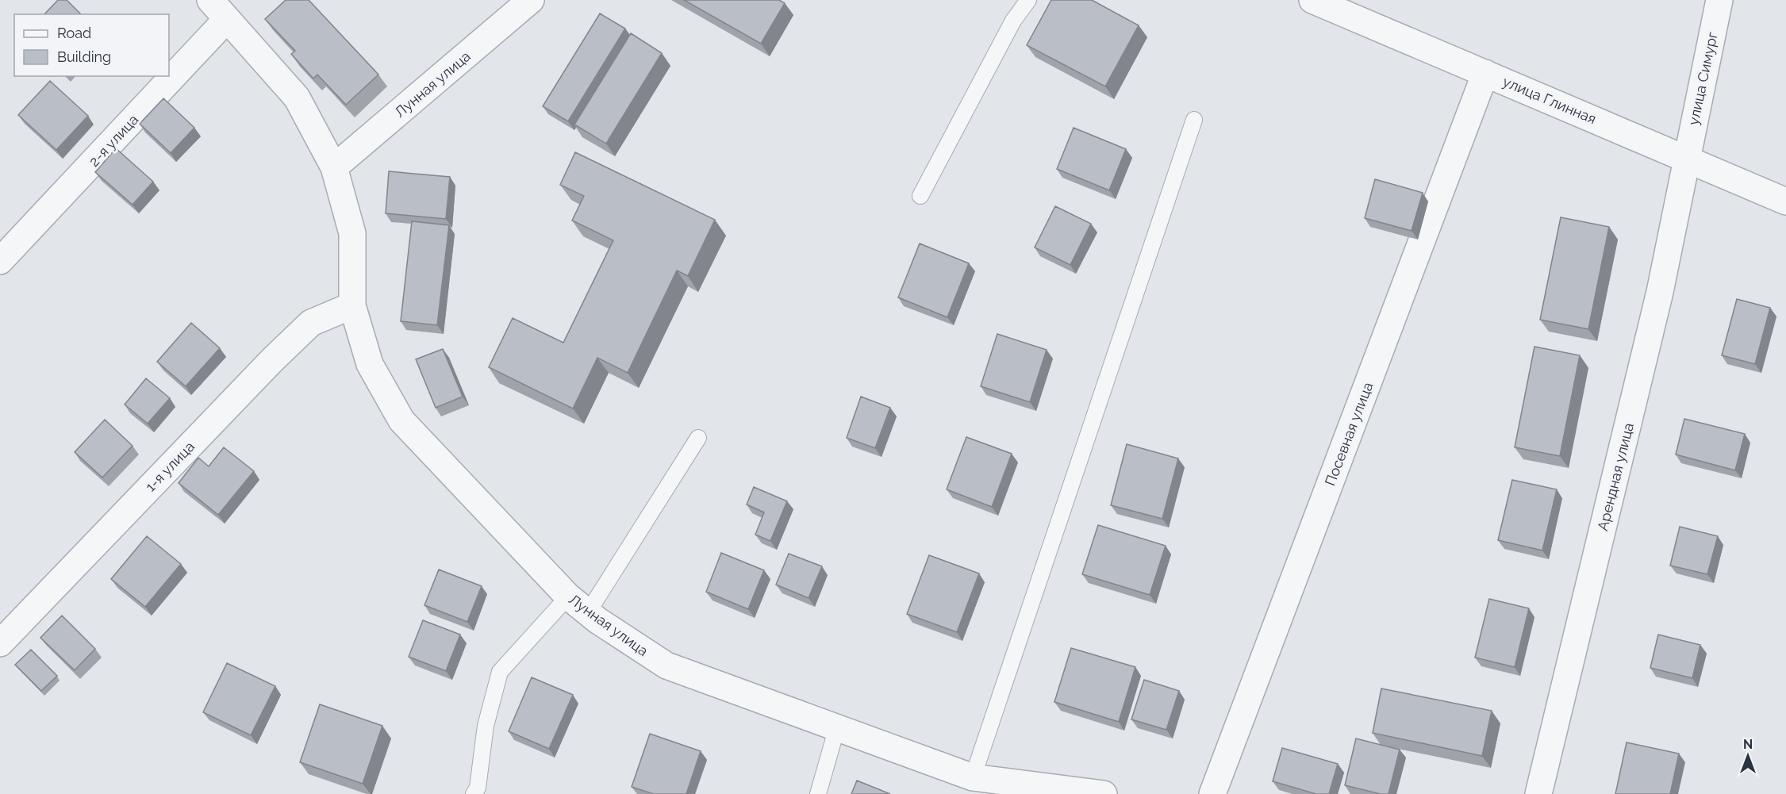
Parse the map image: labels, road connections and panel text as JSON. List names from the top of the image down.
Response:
{
  "streets": {
    "street": [
      "улица Симург",
      "Лунная улица",
      "улица Глинная",
      "2-я улица",
      "Посевная улица",
      "1-я улица",
      "Арендная улица"
    ]
  },
  "crossings": [
    ["улица Симург", "улица Глинная"],
    ["улица Симург", "Арендная улица"],
    ["Лунная улица", "2-я улица"],
    ["Лунная улица", "1-я улица"],
    ["улица Глинная", "Посевная улица"],
    ["улица Глинная", "Арендная улица"]
  ],
  "legend": ["Road", "Building"],
  "north": "top"
}
